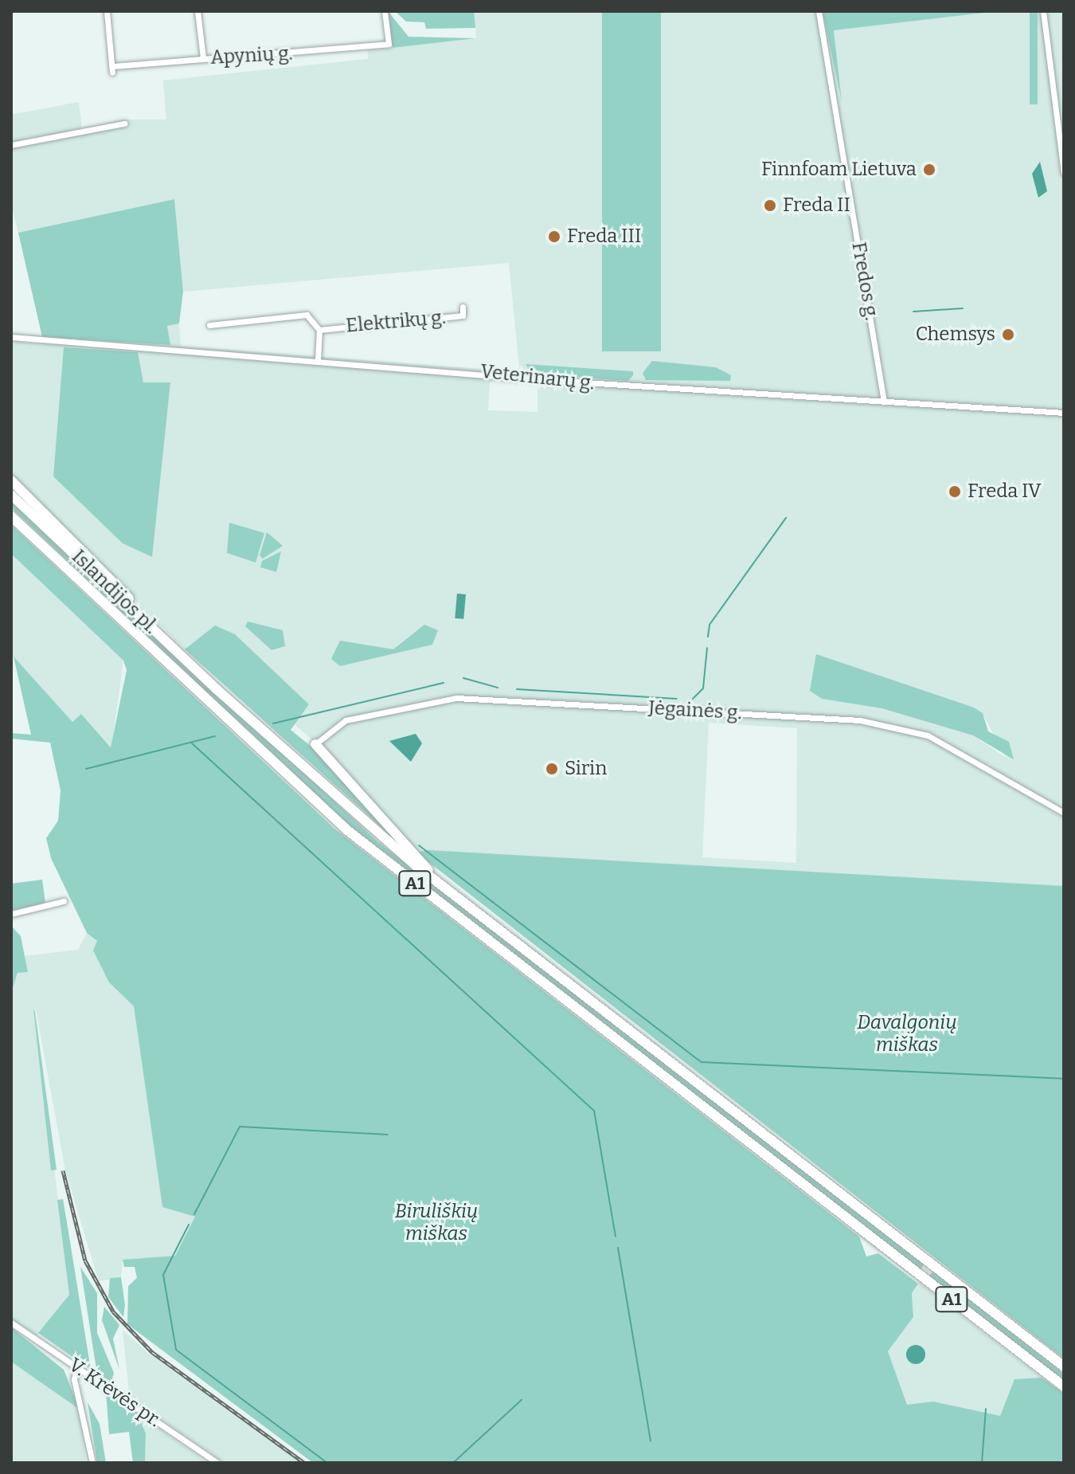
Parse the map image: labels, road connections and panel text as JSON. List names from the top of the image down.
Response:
{
  "streets": {
    "highway": ["Islandijos pl.", "A1"],
    "street": [
      "Apynių g.",
      "Fredos g.",
      "Elektrikų g.",
      "Veterinarų g.",
      "Jėgainės g.",
      "V. Krėvės pr."
    ]
  },
  "crossings": [
    ["Fredos g.", "Veterinarų g."],
    ["Elektrikų g.", "Veterinarų g."],
    ["Islandijos pl.", "A1"]
  ],
  "parks": ["Davalgonių miškas", "Biruliškių miškas"],
  "places": [
    "Finnfoam Lietuva",
    "Freda II",
    "Freda III",
    "Chemsys",
    "Freda IV",
    "Sirin"
  ]
}
